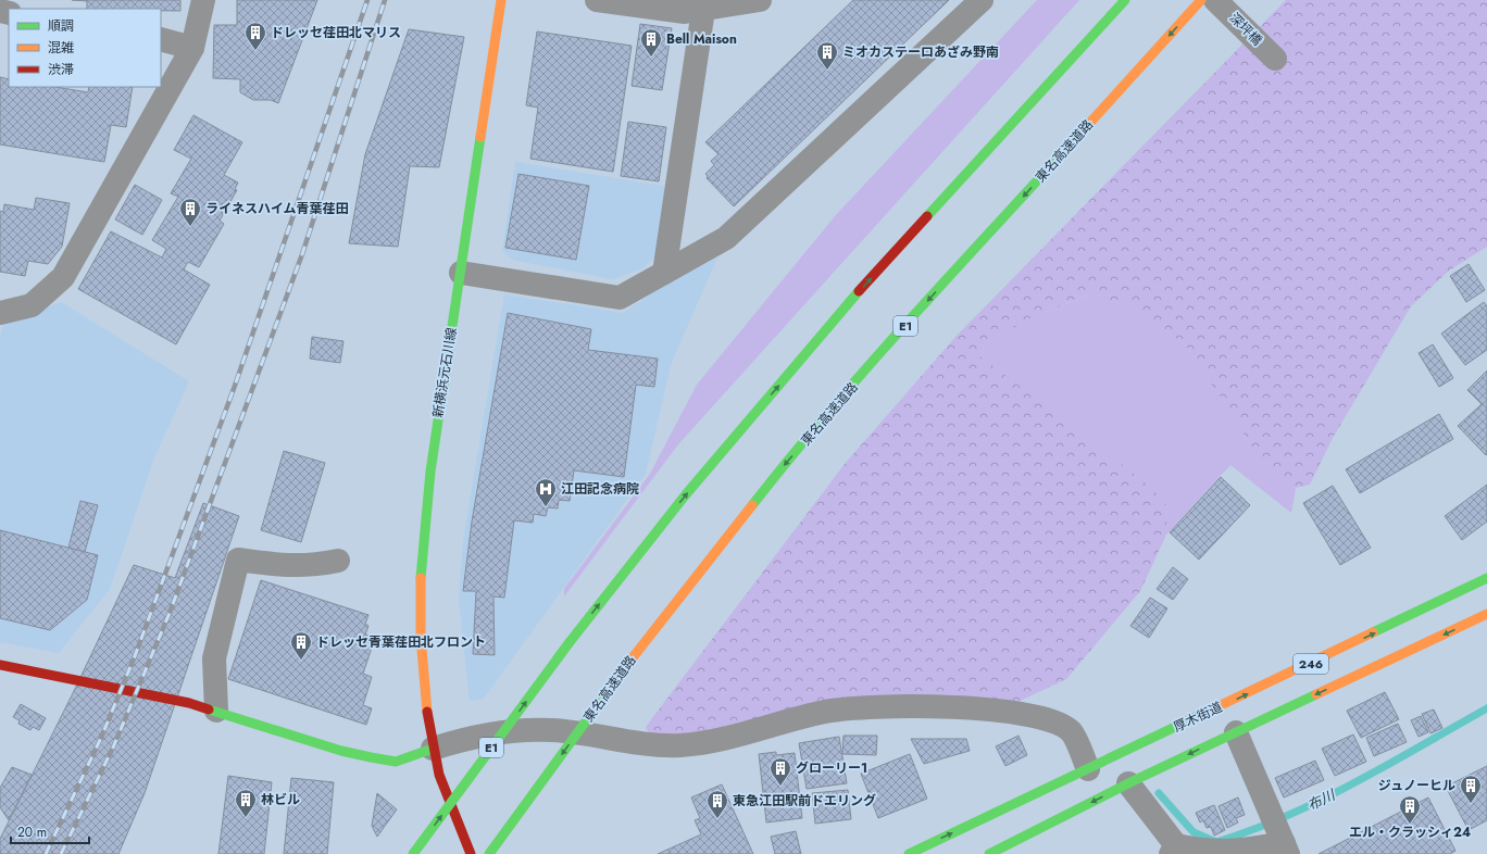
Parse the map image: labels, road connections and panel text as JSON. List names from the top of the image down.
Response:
{
  "streets": {
    "main road": [
      "東名高速道路",
      "E1",
      "新横浜元石川線",
      "246",
      "厚木街道"
    ],
    "street": ["深坪橋"]
  },
  "water": ["布川"],
  "places": {
    "building": [
      "ドレッセ荏田北マリス",
      "Bell Maison",
      "ミオカステーロあざみ野南",
      "ライネスハイム青葉荏田",
      "ドレッセ青葉荏田北フロント",
      "グローリー1",
      "ジュノーヒル",
      "林ビル",
      "東急江田駅前ドエリング",
      "エル・クラッシィ24"
    ],
    "hospital": ["江田記念病院"]
  },
  "legend": ["順調", "混雑", "渋滞"],
  "scale_bar": "20 m"
}
